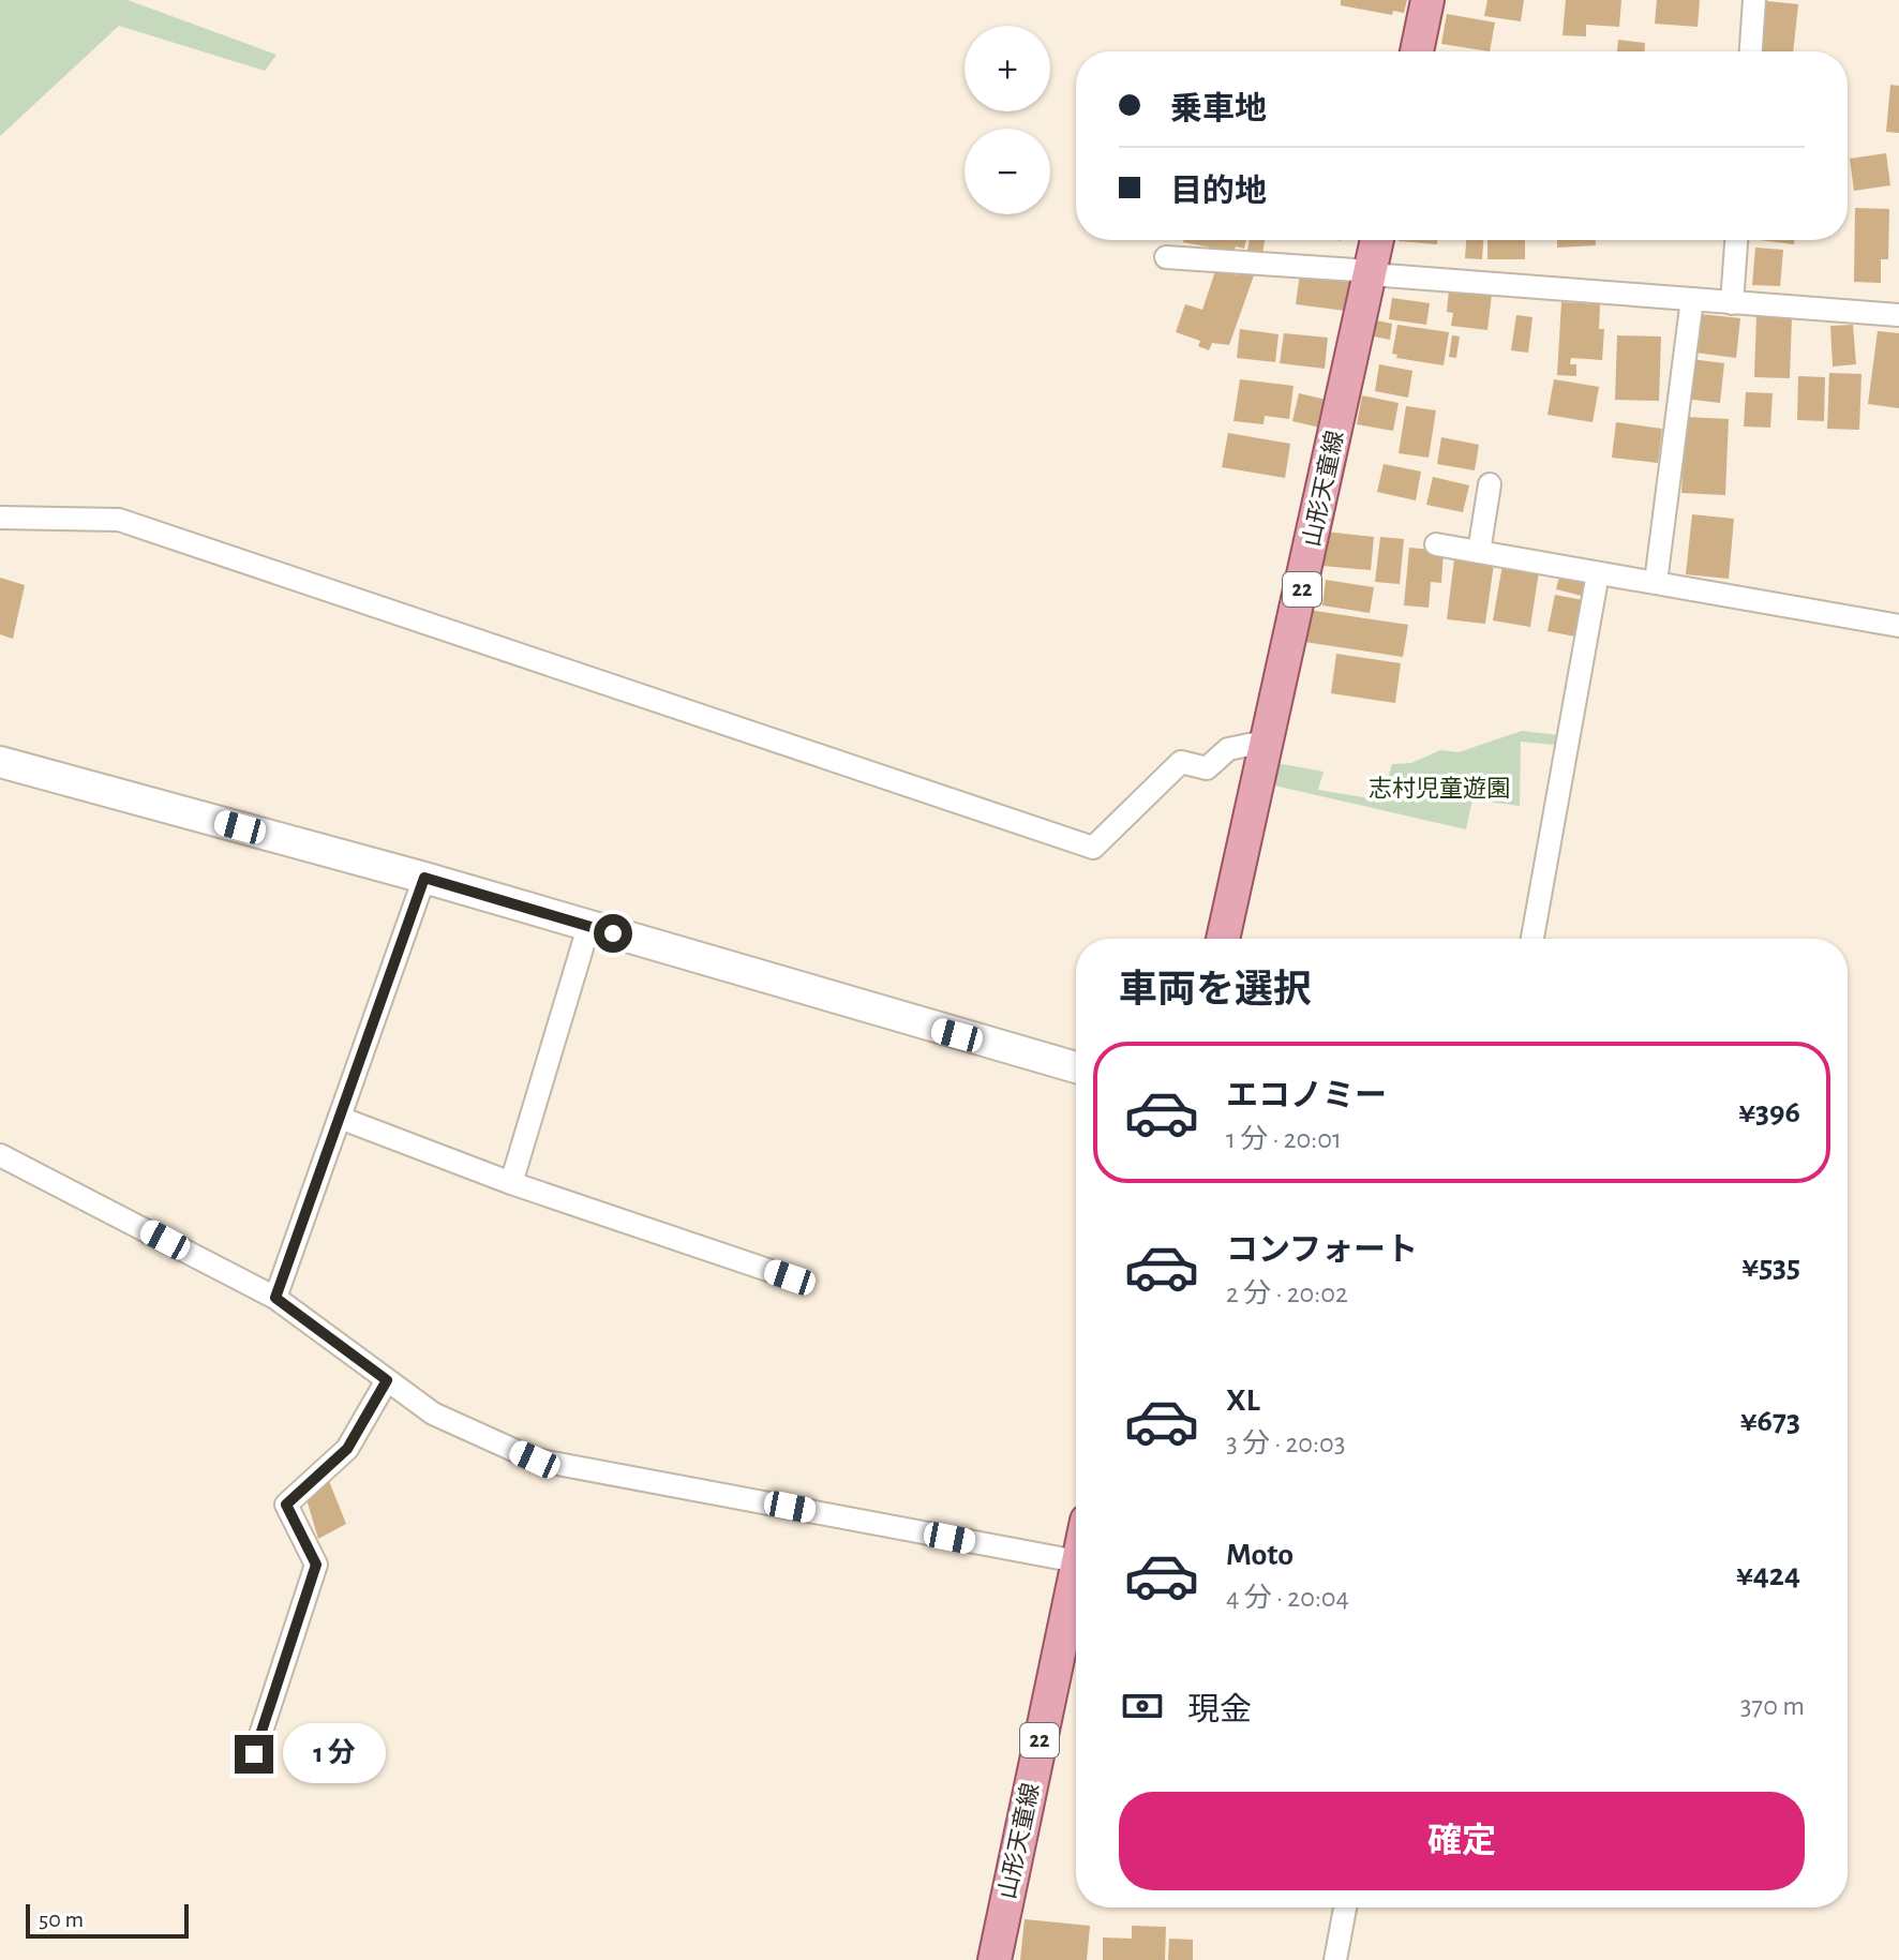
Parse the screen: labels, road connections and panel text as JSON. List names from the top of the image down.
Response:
{
  "streets": {
    "main road": ["山形天童線", "22"]
  },
  "parks": ["志村児童遊園"],
  "scale_bar": "50 m",
  "page": {
    "map_buttons": ["+", "−"],
    "banner": ["乗車地", "目的地"],
    "heading": "車両を選択",
    "list": [
      {
        "name": "エコノミー",
        "note": "1 分 · 20:01",
        "value": "¥396"
      },
      {
        "name": "コンフォート",
        "note": "2 分 · 20:02",
        "value": "¥535"
      },
      {
        "name": "XL",
        "note": "3 分 · 20:03",
        "value": "¥673"
      },
      {
        "name": "Moto",
        "note": "4 分 · 20:04",
        "value": "¥424"
      }
    ],
    "pay": ["現金", "370 m"],
    "bubble": "1 分",
    "buttons": "確定",
    "scale": "50 m"
  }
}
